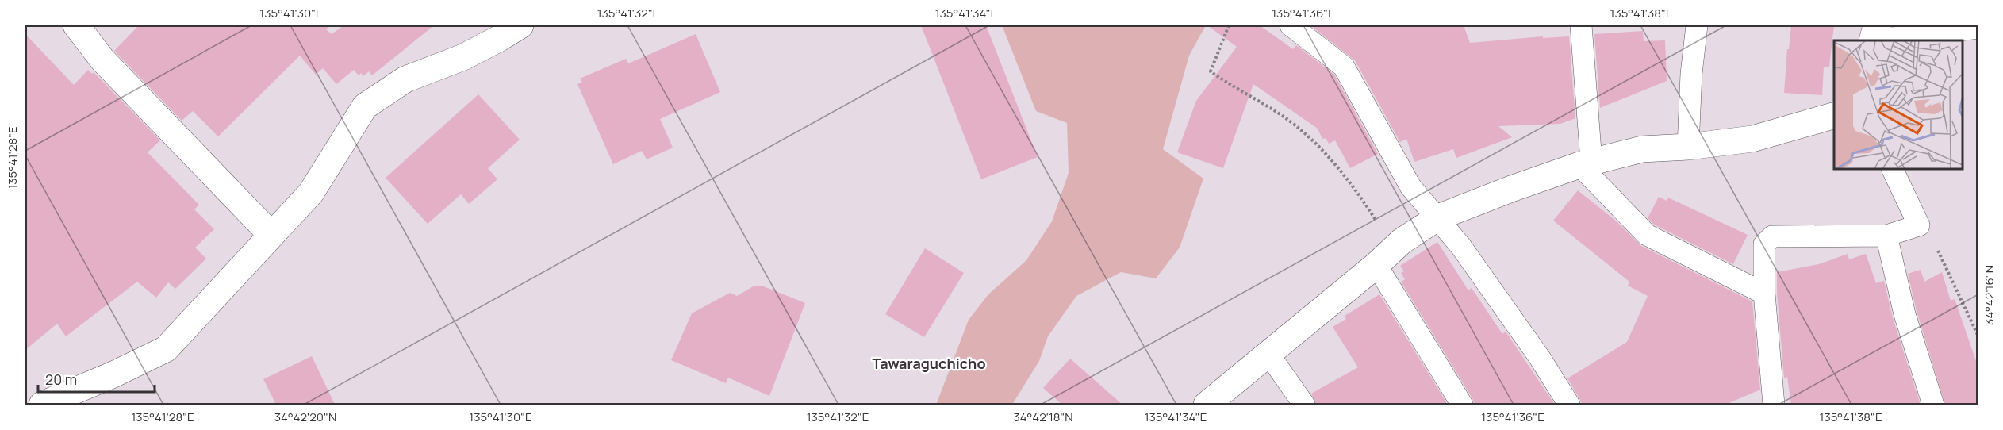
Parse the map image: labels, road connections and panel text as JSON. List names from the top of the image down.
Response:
{
  "districts": ["Tawaraguchicho"],
  "scale_bar": "20 m",
  "coordinates": [
    "135°41'30\"E",
    "135°41'32\"E",
    "135°41'34\"E",
    "135°41'36\"E",
    "135°41'38\"E",
    "135°41'28\"E",
    "34°42'16\"N",
    "34°42'20\"N",
    "34°42'18\"N"
  ]
}
